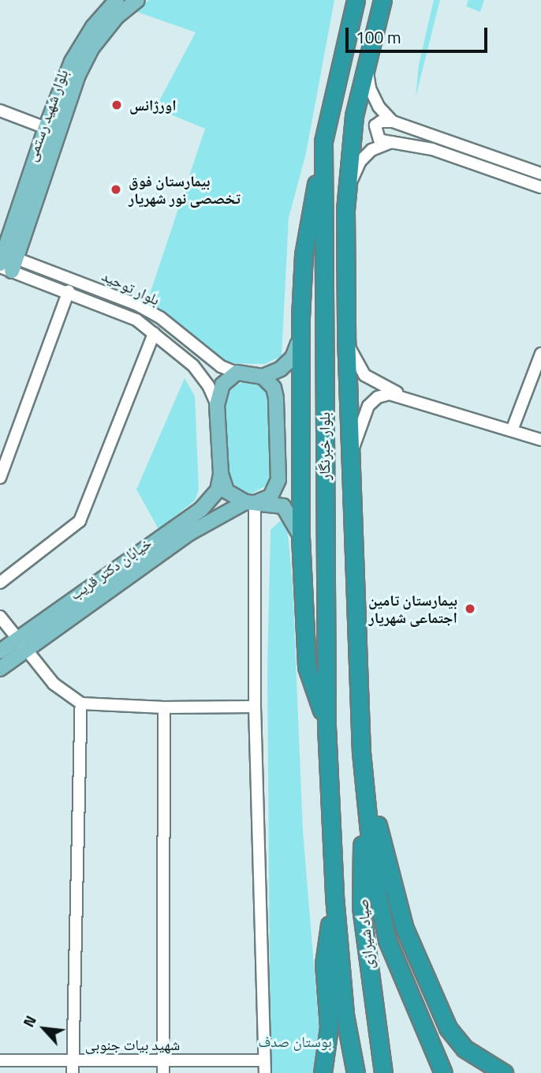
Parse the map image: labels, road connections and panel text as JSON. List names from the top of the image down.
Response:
{
  "streets": {
    "highway": ["بلوار خبرنگار", "صیاد شیرازی"],
    "main road": ["بلوار شهید رستمی", "خیابان دکتر قریب"],
    "street": ["بلوار توحید", "شهید بیات جنوبی"]
  },
  "crossings": [
    ["بلوار شهید رستمی", "بلوار توحید"],
    ["بلوار خبرنگار", "صیاد شیرازی"]
  ],
  "parks": ["بوستان صدف"],
  "places": ["اورژانس", "بیمارستان فوق تخصصی نور شهریار", "بیمارستان تامین اجتماعی شهریار"],
  "scale_bar": "100 m",
  "north": "top left"
}
